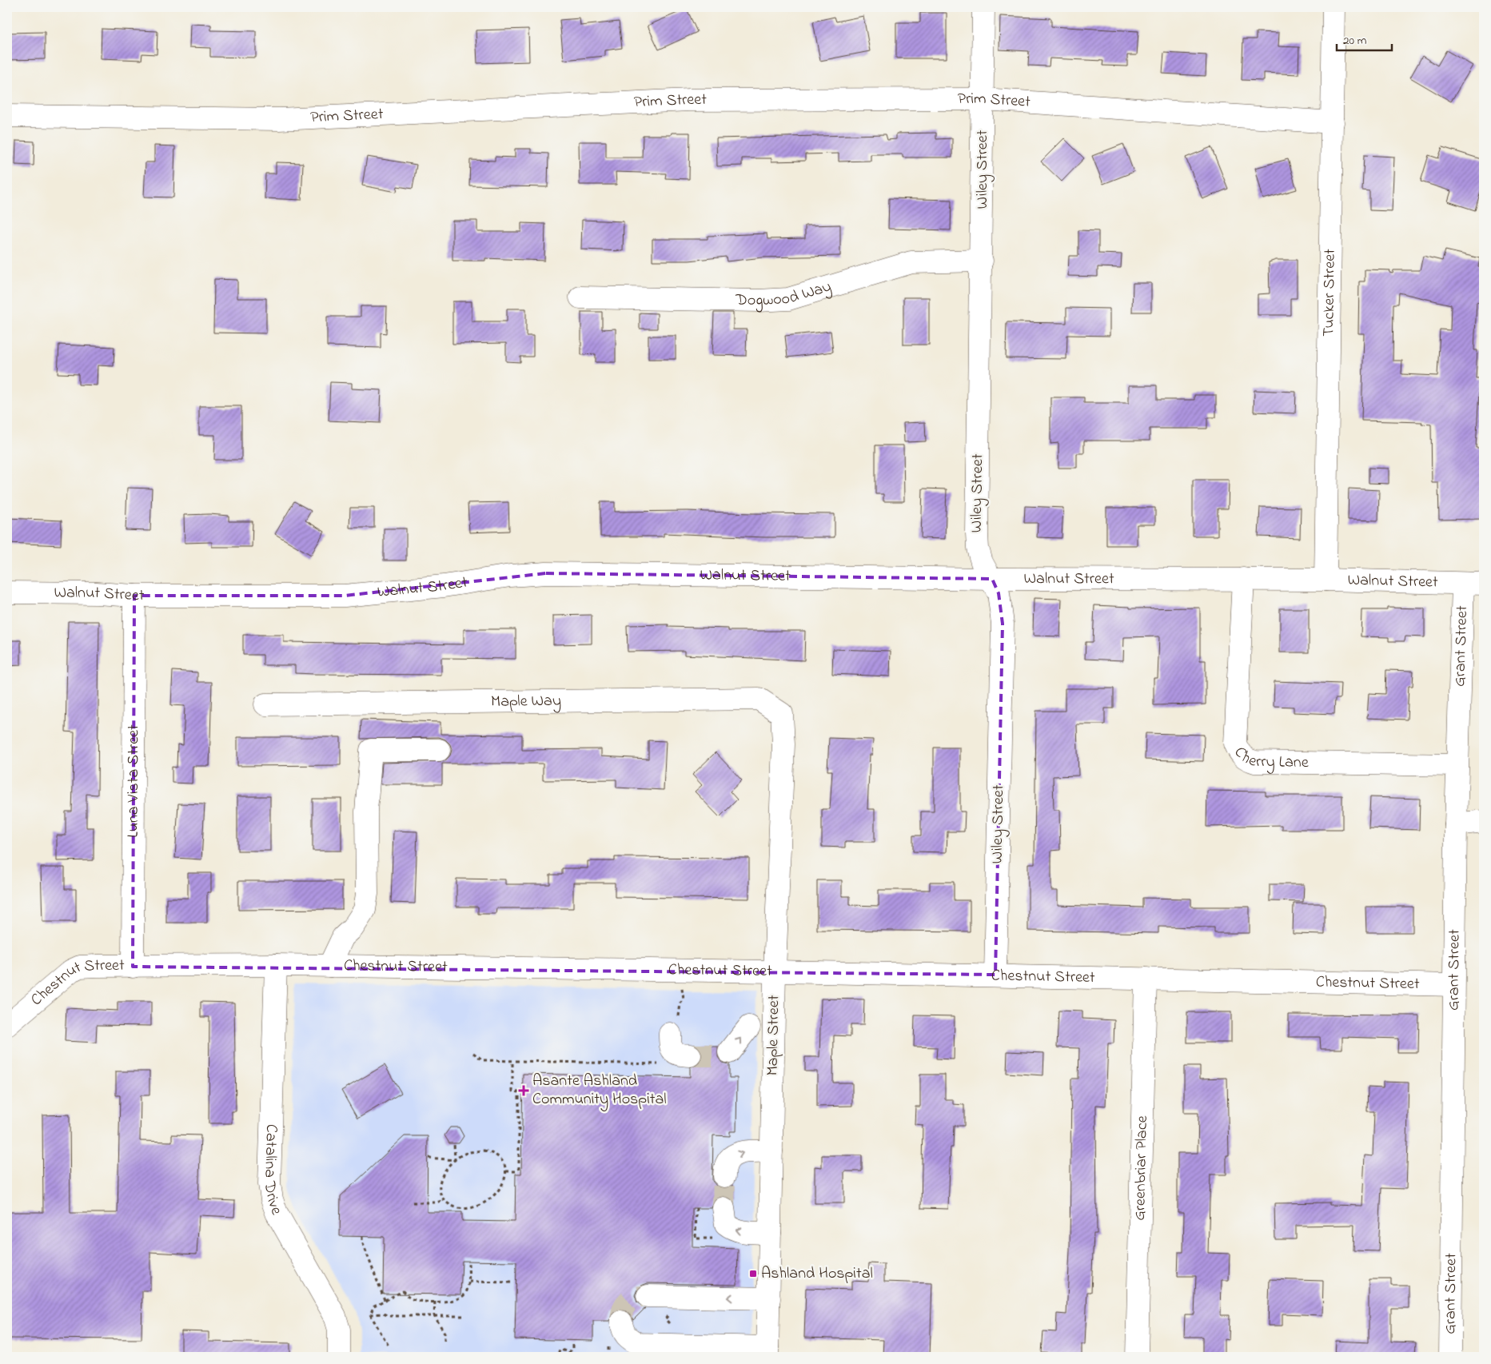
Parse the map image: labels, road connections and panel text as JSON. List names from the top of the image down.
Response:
{
  "streets": {
    "street": [
      "Prim Street",
      "Wiley Street",
      "Dogwood Way",
      "Tucker Street",
      "Walnut Street",
      "Grant Street",
      "Maple Way",
      "Cherry Lane",
      "Luna Vista Street",
      "Chestnut Street",
      "Maple Street",
      "Greenbriar Place",
      "Catalina Drive"
    ]
  },
  "crossings": [
    ["Prim Street", "Wiley Street"],
    ["Prim Street", "Tucker Street"],
    ["Wiley Street", "Dogwood Way"],
    ["Wiley Street", "Walnut Street"],
    ["Wiley Street", "Chestnut Street"],
    ["Tucker Street", "Walnut Street"],
    ["Walnut Street", "Grant Street"],
    ["Walnut Street", "Cherry Lane"],
    ["Walnut Street", "Luna Vista Street"],
    ["Grant Street", "Cherry Lane"],
    ["Grant Street", "Chestnut Street"],
    ["Maple Way", "Maple Street"],
    ["Luna Vista Street", "Chestnut Street"],
    ["Chestnut Street", "Maple Street"],
    ["Chestnut Street", "Greenbriar Place"],
    ["Chestnut Street", "Catalina Drive"]
  ],
  "places": {
    "health": ["Asante Ashland Community Hospital"],
    "transit": ["Ashland Hospital"]
  },
  "scale_bar": "20 m"
}
